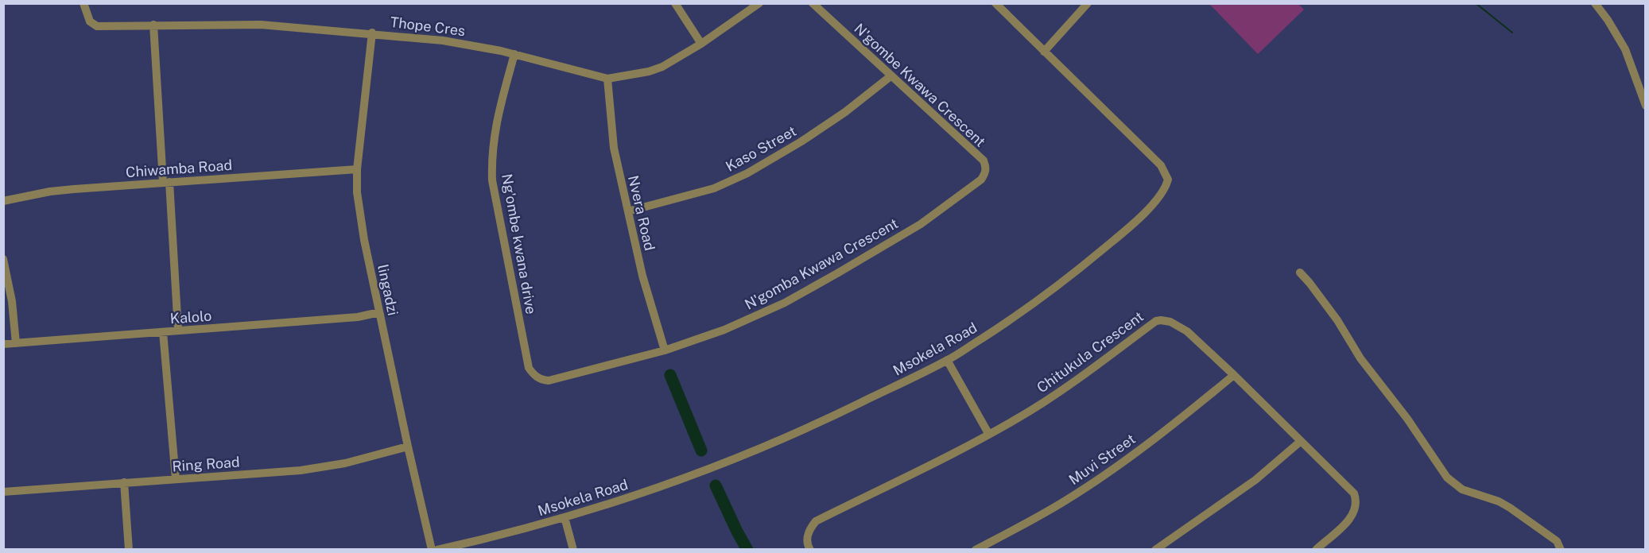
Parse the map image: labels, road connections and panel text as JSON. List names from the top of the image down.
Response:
{
  "streets": {
    "street": [
      "Thope Cres",
      "N'gombe Kwawa Crescent",
      "Kaso Street",
      "Chiwamba Road",
      "Nvera Road",
      "Ng'ombe kwana drive",
      "N'gomba Kwawa Crescent",
      "lingadzi",
      "Kalolo",
      "Msokela Road",
      "Chitukula Crescent",
      "Muvi Street",
      "Ring Road"
    ]
  },
  "crossings": [
    ["Thope Cres", "Nvera Road"],
    ["Thope Cres", "Ng'ombe kwana drive"],
    ["Thope Cres", "lingadzi"],
    ["N'gombe Kwawa Crescent", "Kaso Street"],
    ["N'gombe Kwawa Crescent", "N'gomba Kwawa Crescent"],
    ["Kaso Street", "Nvera Road"],
    ["Chiwamba Road", "lingadzi"],
    ["Nvera Road", "N'gomba Kwawa Crescent"],
    ["Ng'ombe kwana drive", "N'gomba Kwawa Crescent"],
    ["lingadzi", "Kalolo"],
    ["lingadzi", "Ring Road"],
    ["Chitukula Crescent", "Muvi Street"]
  ]
}
